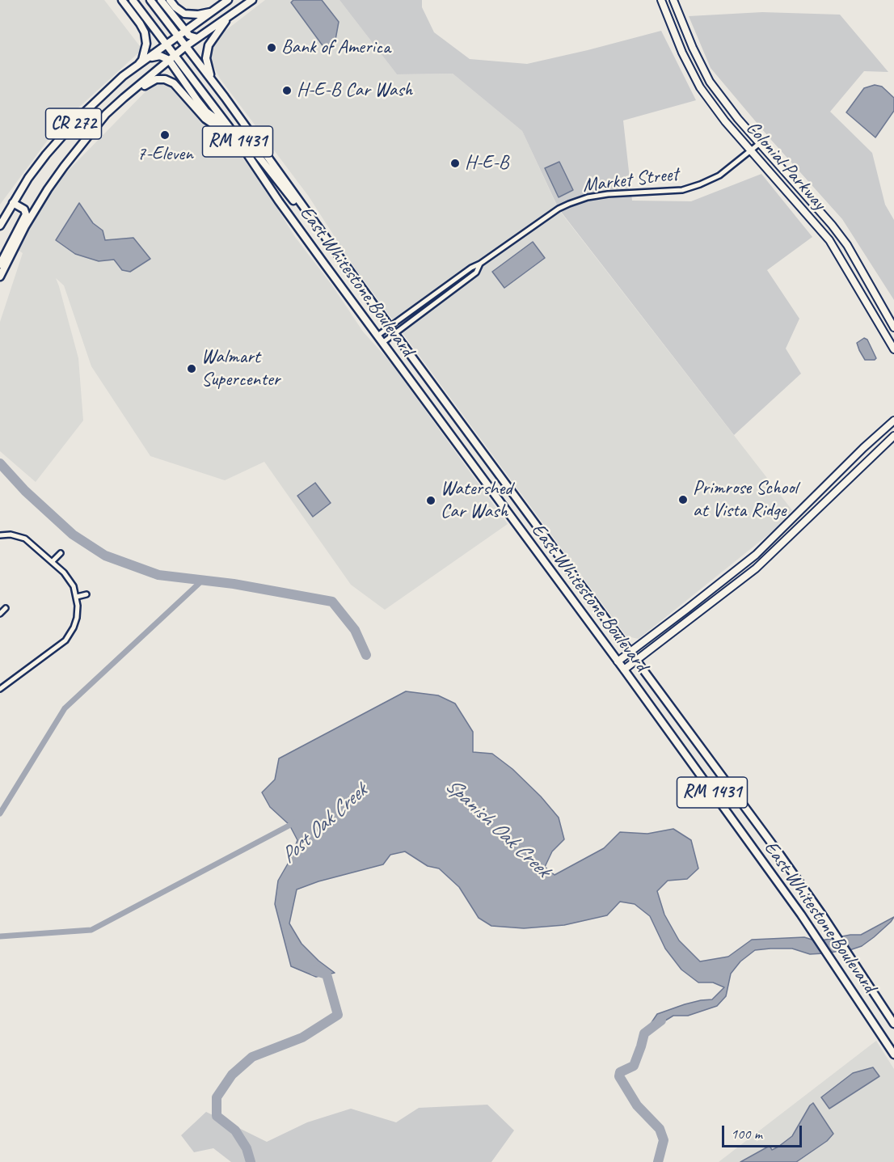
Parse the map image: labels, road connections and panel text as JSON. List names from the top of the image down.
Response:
{
  "streets": {
    "main road": ["CR 272", "RM 1431", "East Whitestone Boulevard"],
    "street": ["Colonial Parkway", "Market Street"]
  },
  "crossings": [
    ["Colonial Parkway", "Market Street"],
    ["Market Street", "East Whitestone Boulevard"]
  ],
  "water": ["Post Oak Creek", "Spanish Oak Creek"],
  "places": [
    "Bank of America",
    "H-E-B Car Wash",
    "7-Eleven",
    "H-E-B",
    "Walmart Supercenter",
    "Primrose School at Vista Ridge",
    "Watershed Car Wash"
  ],
  "scale_bar": "100 m"
}
